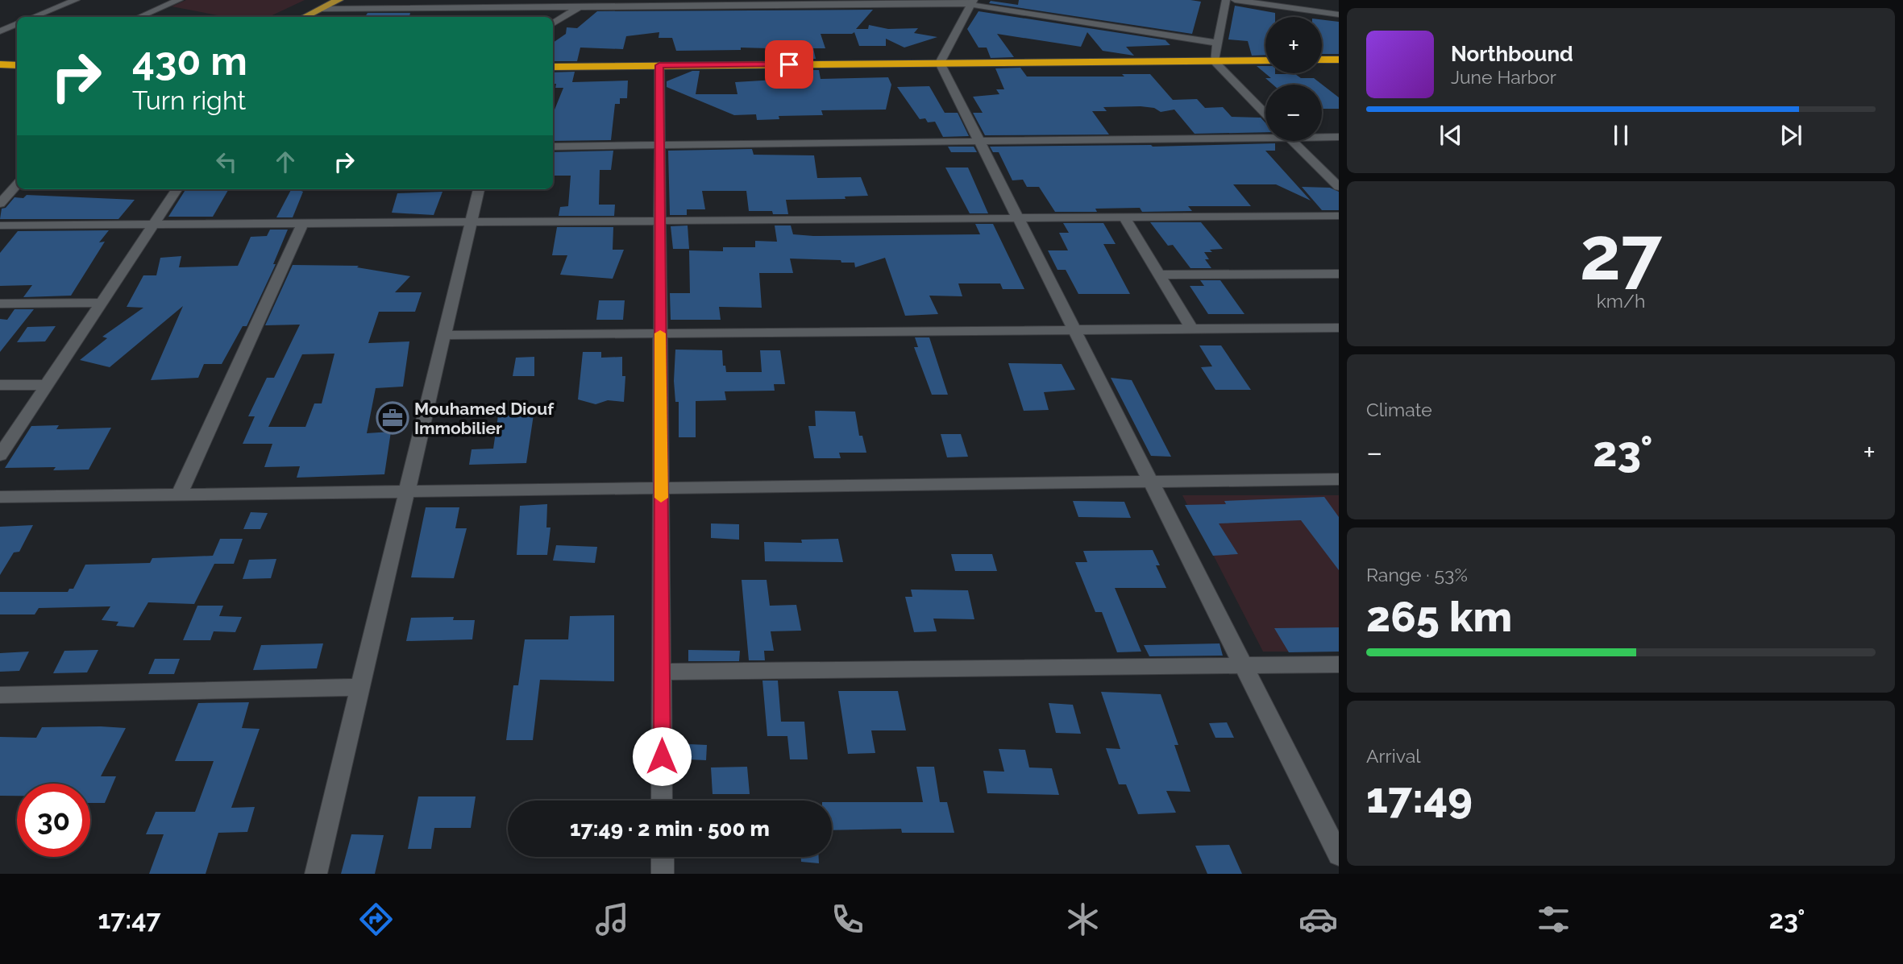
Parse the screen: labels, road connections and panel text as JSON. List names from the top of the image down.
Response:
{
  "places": {
    "office": ["Mouhamed Diouf Immobilier"]
  },
  "page": {
    "map_buttons": ["+", "−"],
    "turn": ["430 m", "Turn right"],
    "song": ["Northbound", "June Harbor"],
    "tile": [
      ["27", "km/h"],
      "Climate",
      ["Range · 53%", "265 km"],
      ["Arrival", "17:49"]
    ],
    "heat": ["−", "23°", "+"],
    "limit": "30",
    "trip": "17:49 · 2 min · 500 m",
    "tabs": ["17:47", "23°"]
  }
}
